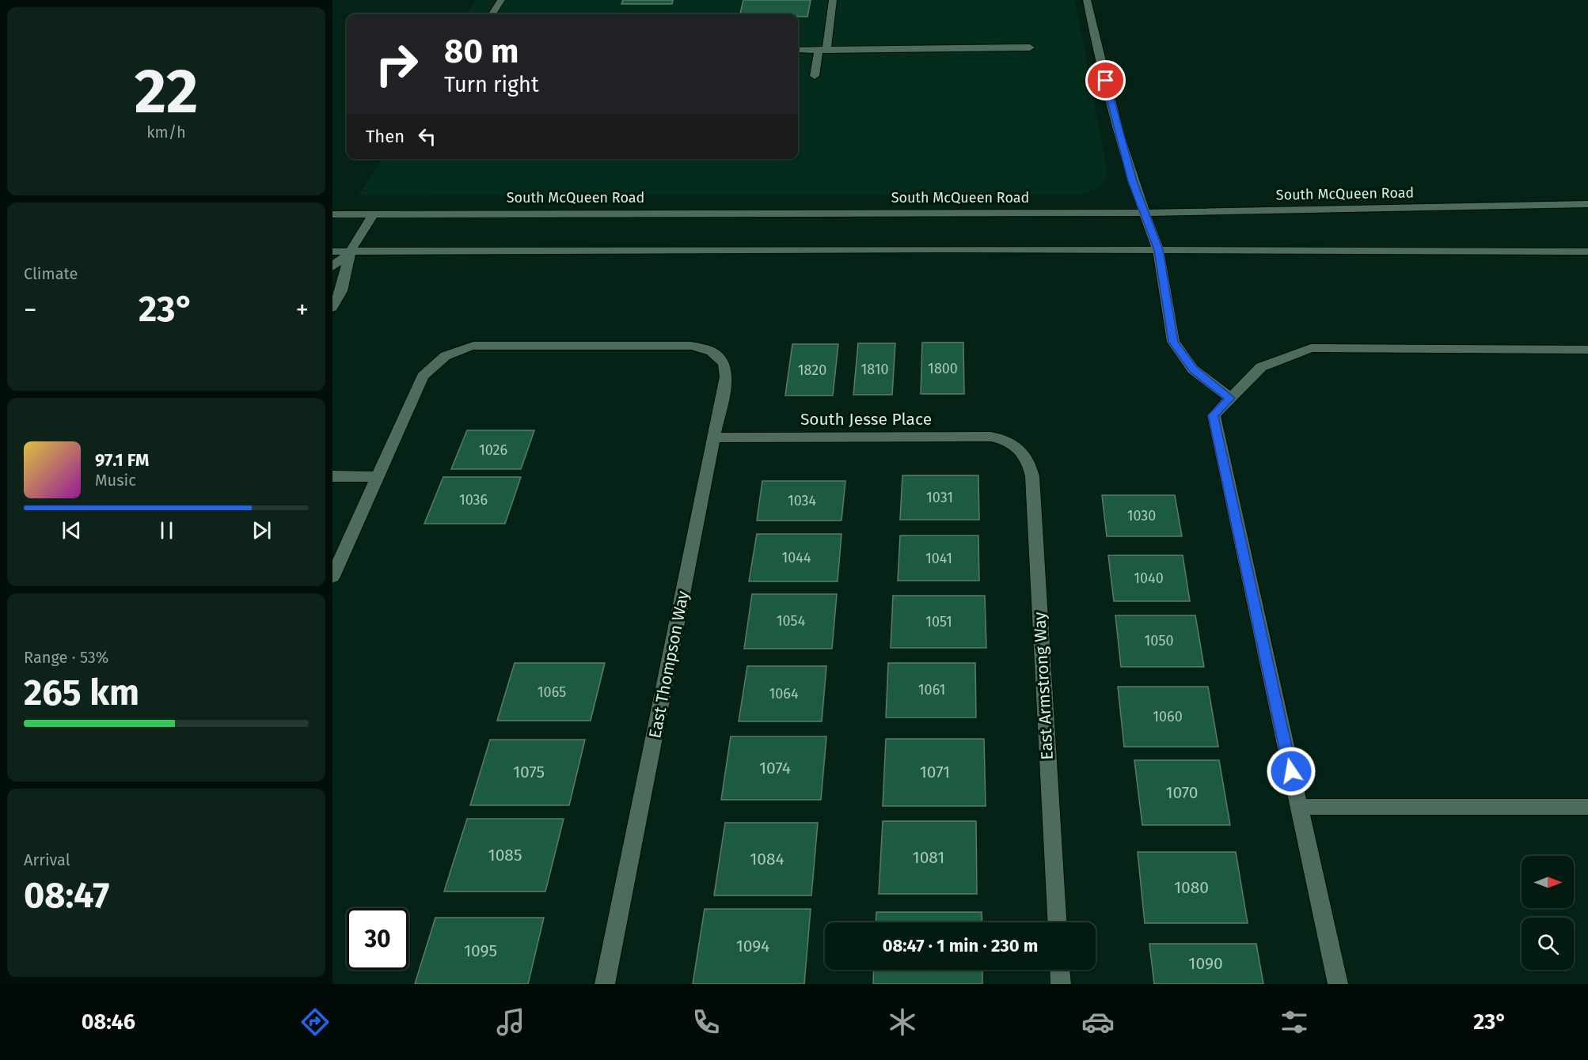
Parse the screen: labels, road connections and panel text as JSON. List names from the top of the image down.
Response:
{
  "streets": {
    "street": [
      "South McQueen Road",
      "South Jesse Place",
      "East Thompson Way",
      "East Armstrong Way"
    ]
  },
  "crossings": [
    ["South Jesse Place", "East Thompson Way"],
    ["South Jesse Place", "East Armstrong Way"]
  ],
  "house_numbers": [
    "1800",
    "1810",
    "1820",
    "1026",
    "1031",
    "1036",
    "1034",
    "1030",
    "1044",
    "1041",
    "1040",
    "1054",
    "1051",
    "1050",
    "1061",
    "1065",
    "1064",
    "1060",
    "1074",
    "1075",
    "1071",
    "1070",
    "1085",
    "1081",
    "1084",
    "1080",
    "1094",
    "1095",
    "1090"
  ],
  "north": "right",
  "page": {
    "tile": [
      ["22", "km/h"],
      "Climate",
      ["Range · 53%", "265 km"],
      ["Arrival", "08:47"]
    ],
    "turn": ["80 m", "Turn right"],
    "then": "Then",
    "heat": ["−", "23°", "+"],
    "song": ["97.1 FM", "Music"],
    "limit": "30",
    "trip": "08:47 · 1 min · 230 m",
    "tabs": ["08:46", "23°"]
  }
}
